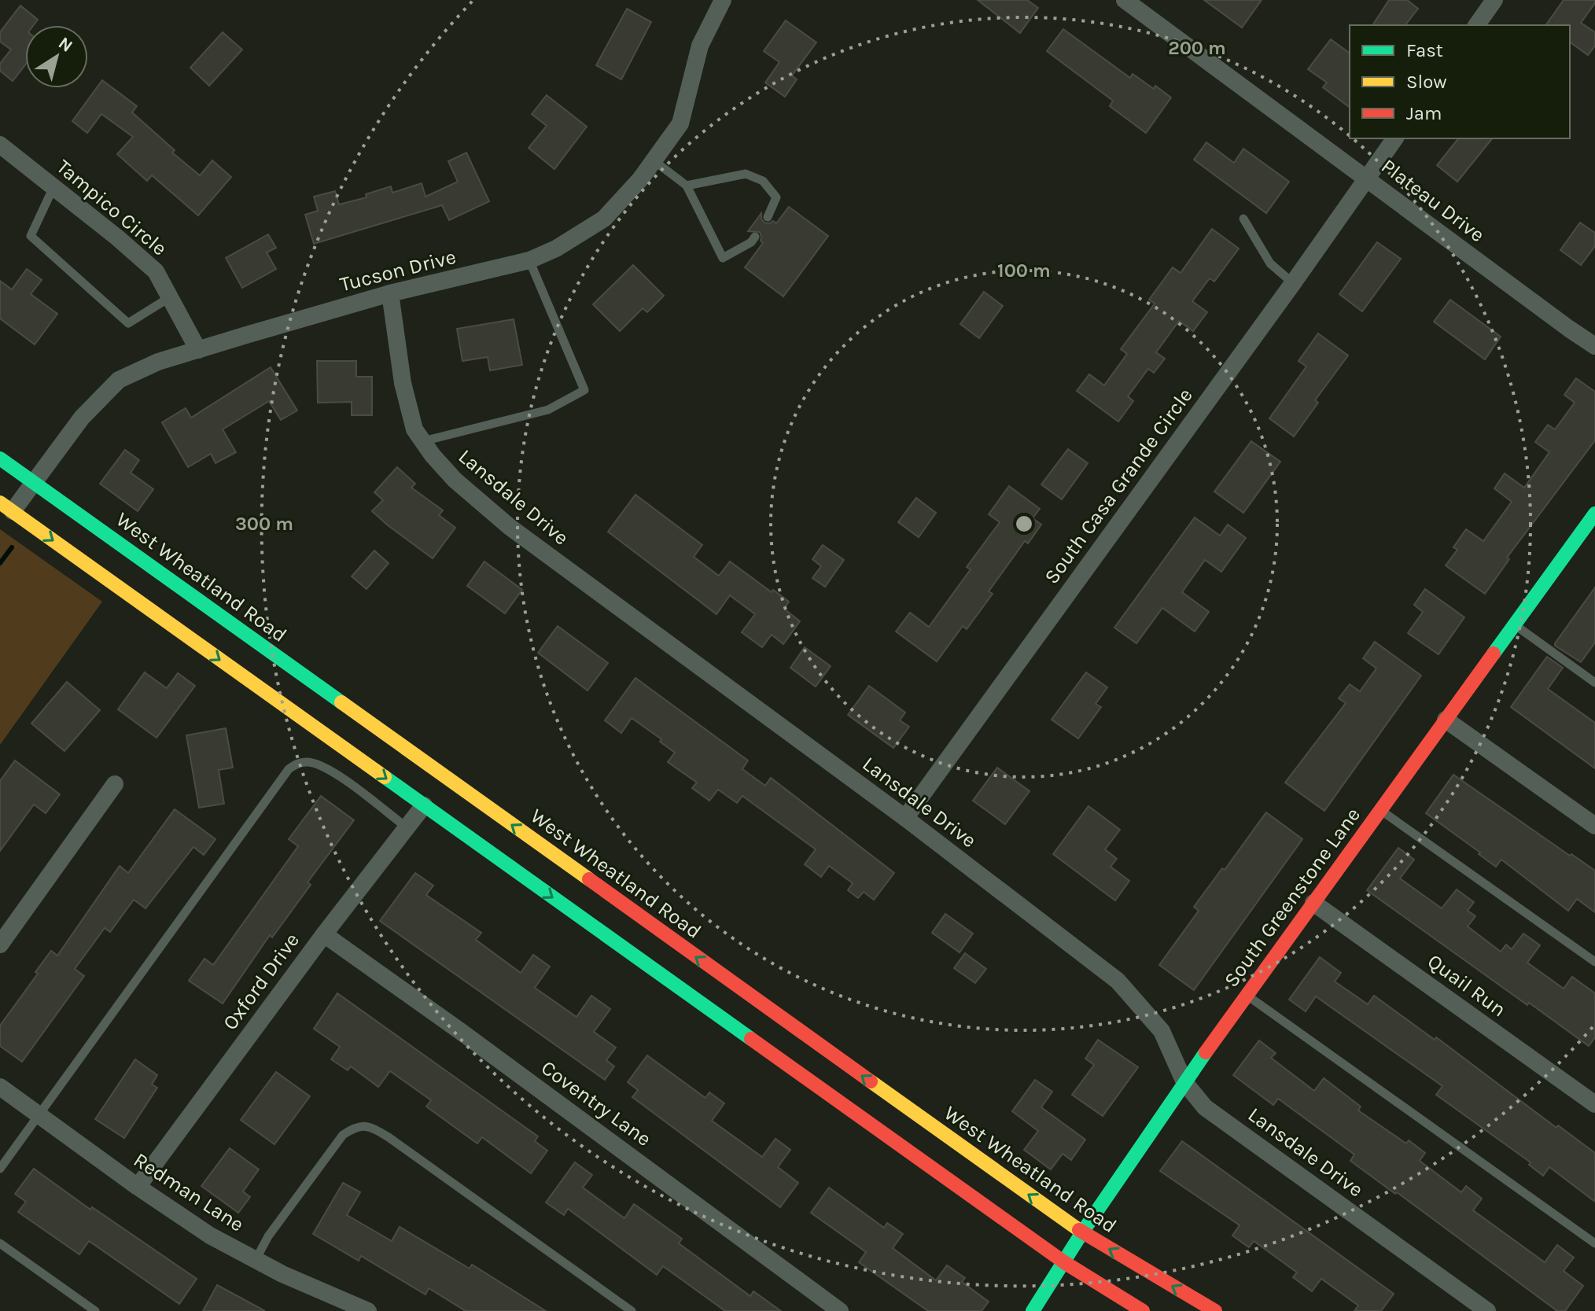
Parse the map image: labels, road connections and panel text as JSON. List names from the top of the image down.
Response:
{
  "streets": {
    "main road": ["West Wheatland Road", "South Greenstone Lane"],
    "street": [
      "Plateau Drive",
      "Tampico Circle",
      "Tucson Drive",
      "South Casa Grande Circle",
      "Lansdale Drive",
      "Oxford Drive",
      "Quail Run",
      "Coventry Lane",
      "Redman Lane"
    ]
  },
  "crossings": [
    ["Plateau Drive", "South Casa Grande Circle"],
    ["Tampico Circle", "Tucson Drive"],
    ["Tucson Drive", "Lansdale Drive"],
    ["Tucson Drive", "West Wheatland Road"],
    ["South Casa Grande Circle", "Lansdale Drive"],
    ["Lansdale Drive", "South Greenstone Lane"],
    ["West Wheatland Road", "South Greenstone Lane"],
    ["South Greenstone Lane", "Quail Run"],
    ["Oxford Drive", "Coventry Lane"],
    ["Oxford Drive", "Redman Lane"]
  ],
  "legend": ["Fast", "Slow", "Jam"],
  "north": "top right",
  "rings": ["200 m", "100 m", "300 m"]
}
